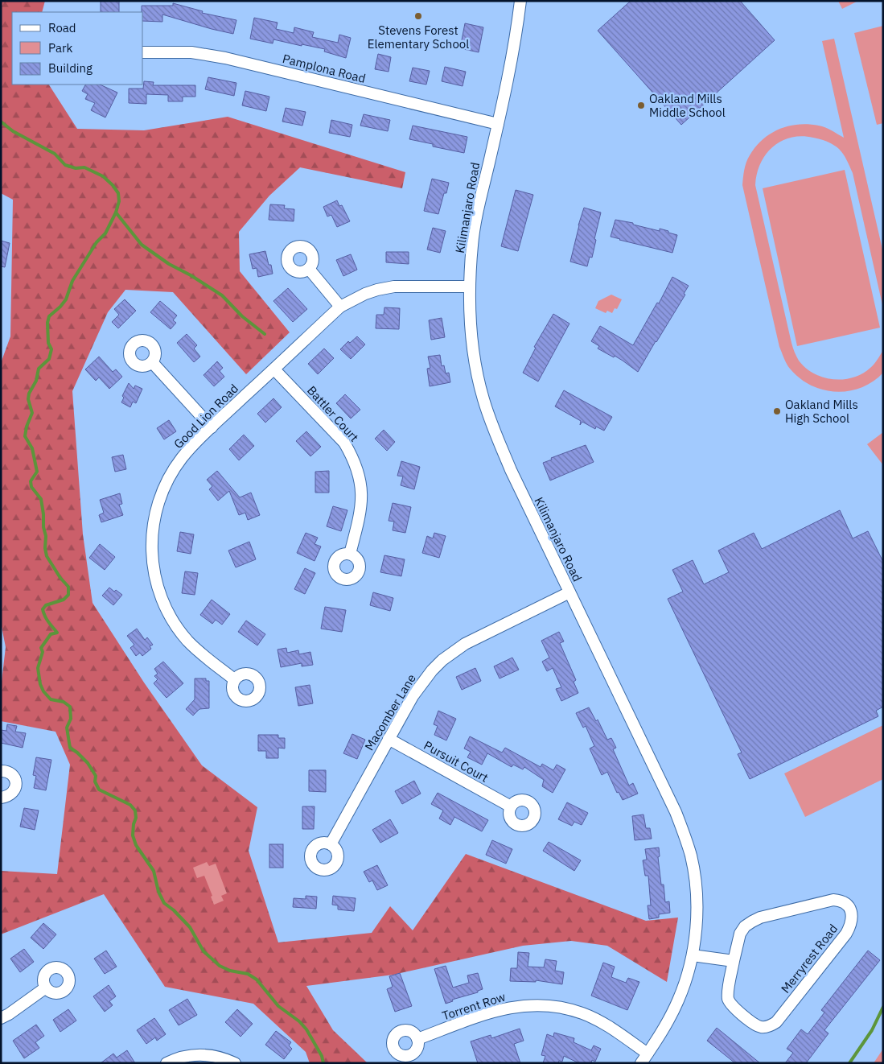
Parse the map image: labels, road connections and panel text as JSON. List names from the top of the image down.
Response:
{
  "streets": {
    "street": [
      "Pamplona Road",
      "Kilimanjaro Road",
      "Battler Court",
      "Good Lion Road",
      "Macomber Lane",
      "Pursuit Court",
      "Merryrest Road",
      "Torrent Row"
    ]
  },
  "crossings": [
    ["Pamplona Road", "Kilimanjaro Road"],
    ["Kilimanjaro Road", "Good Lion Road"],
    ["Kilimanjaro Road", "Macomber Lane"],
    ["Kilimanjaro Road", "Torrent Row"],
    ["Battler Court", "Good Lion Road"],
    ["Macomber Lane", "Pursuit Court"]
  ],
  "places": ["Stevens Forest Elementary School", "Oakland Mills Middle School", "Oakland Mills High School"],
  "legend": ["Road", "Park", "Building"]
}
